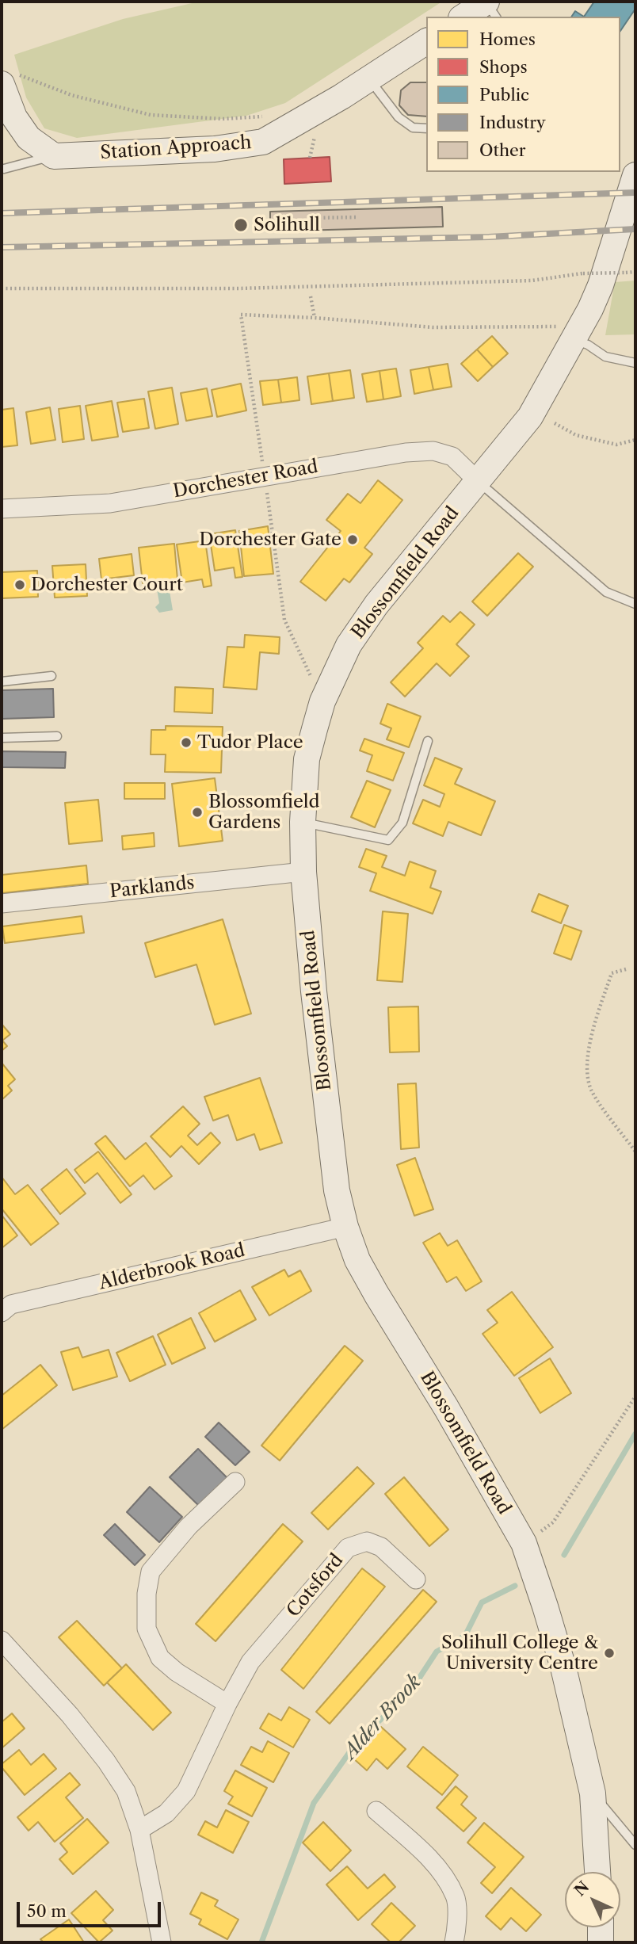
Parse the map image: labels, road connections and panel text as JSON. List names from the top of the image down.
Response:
{
  "streets": {
    "main road": ["Station Approach", "Blossomfield Road"],
    "street": [
      "Dorchester Road",
      "Parklands",
      "Alderbrook Road",
      "Cotsford"
    ]
  },
  "crossings": [
    ["Dorchester Road", "Blossomfield Road"],
    ["Blossomfield Road", "Parklands"],
    ["Blossomfield Road", "Alderbrook Road"]
  ],
  "water": ["Alder Brook"],
  "places": [
    "Solihull",
    "Dorchester Gate",
    "Dorchester Court",
    "Tudor Place",
    "Blossomfield Gardens",
    "Solihull College & University Centre"
  ],
  "legend": [
    "Homes",
    "Shops",
    "Public",
    "Industry",
    "Other"
  ],
  "scale_bar": "50 m",
  "north": "top left"
}
